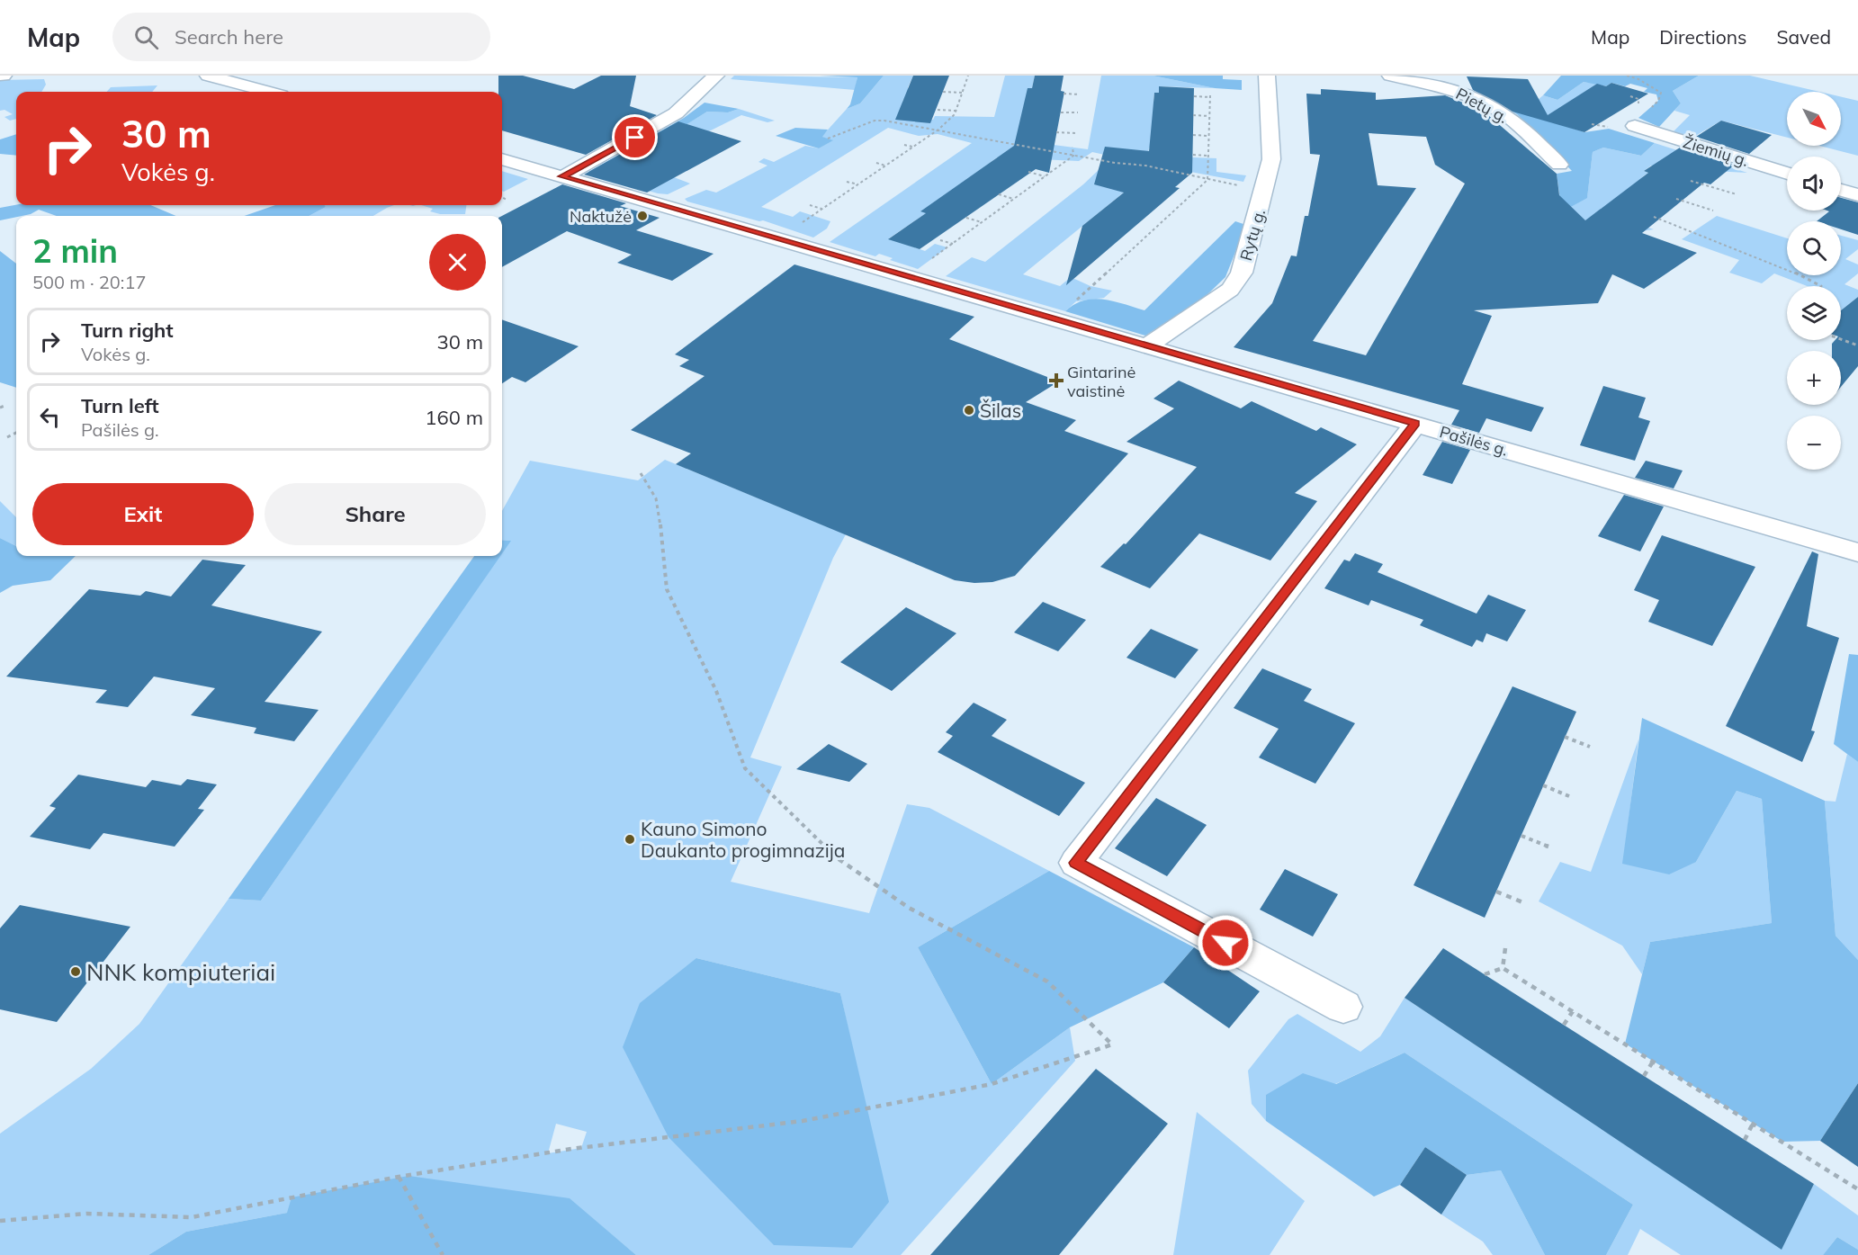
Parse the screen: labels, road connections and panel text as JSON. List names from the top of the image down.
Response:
{
  "streets": {
    "street": [
      "Pietų g.",
      "Žiemių g.",
      "Rytų g.",
      "Pašilės g."
    ]
  },
  "crossings": [
    ["Rytų g.", "Pašilės g."]
  ],
  "places": {
    "other": [
      "Naktužė",
      "Šilas",
      "Kauno Simono Daukanto progimnazija",
      "NNK kompiuteriai"
    ],
    "health": ["Gintarinė vaistinė"]
  },
  "north": "bottom right",
  "page": {
    "header": "Map",
    "search": "Search here",
    "nav": ["Map", "Directions", "Saved"],
    "map_buttons": ["+", "−"],
    "turn": ["30 m", "Vokės g."],
    "heading": ["2 min", "500 m · 20:17"],
    "list": [
      {
        "name": "Turn right",
        "note": "Vokės g.",
        "value": "30 m"
      },
      {
        "name": "Turn left",
        "note": "Pašilės g.",
        "value": "160 m"
      }
    ],
    "buttons": ["Exit", "Share"]
  }
}
